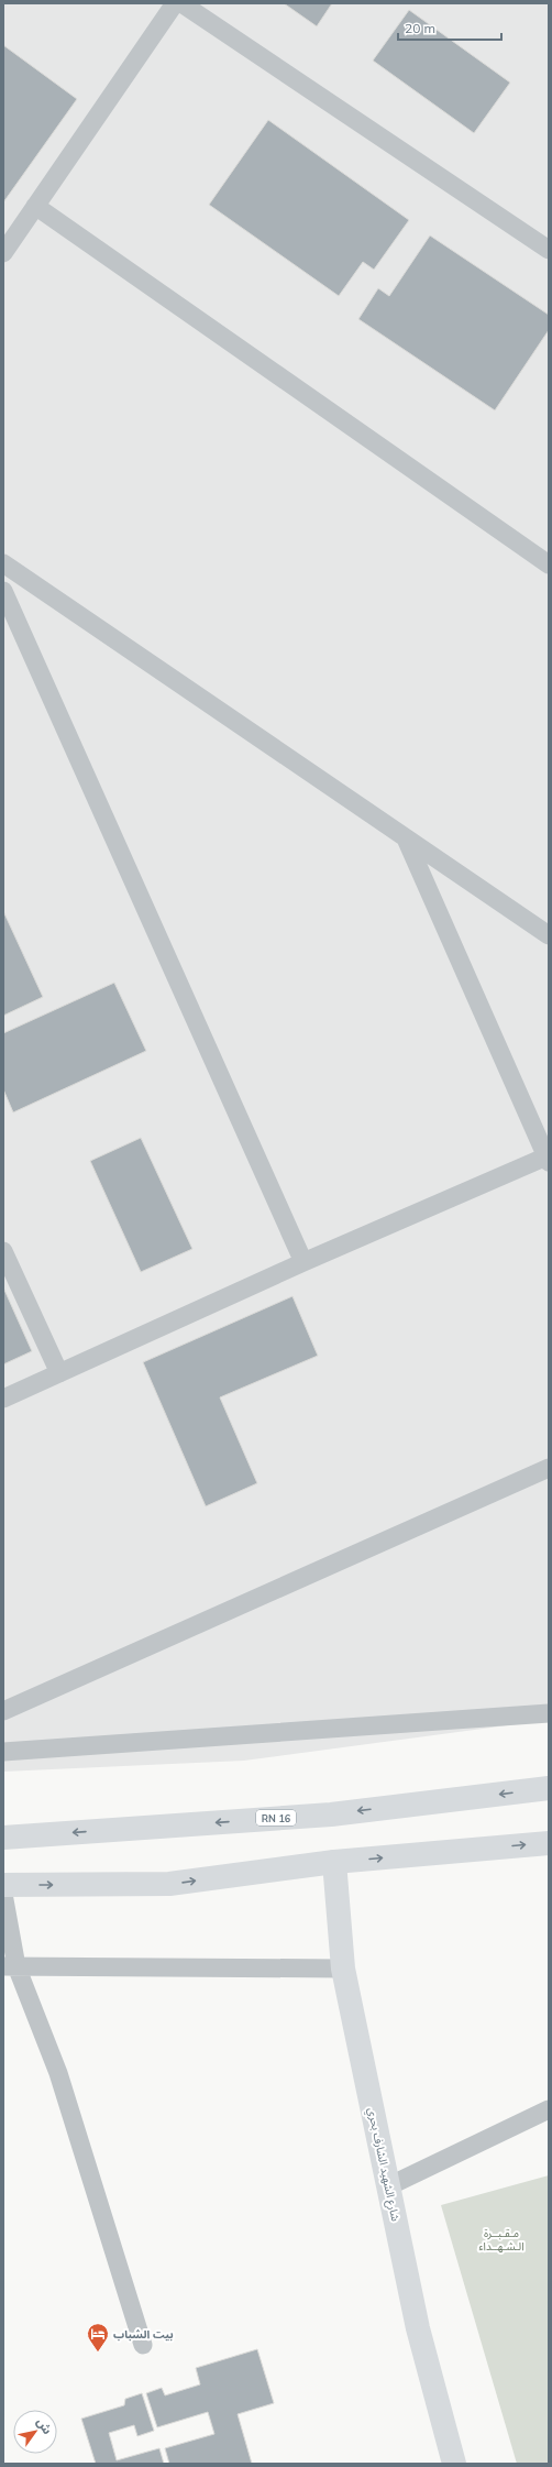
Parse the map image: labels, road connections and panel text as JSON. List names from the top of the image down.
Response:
{
  "streets": {
    "main road": ["RN 16", "شارع الشهيد الشارف بحري"]
  },
  "parks": ["مـقـبــرة الـشـهــداء"],
  "places": {
    "hotel": ["بيت الشباب"]
  },
  "scale_bar": "20 m",
  "north": "top right"
}
